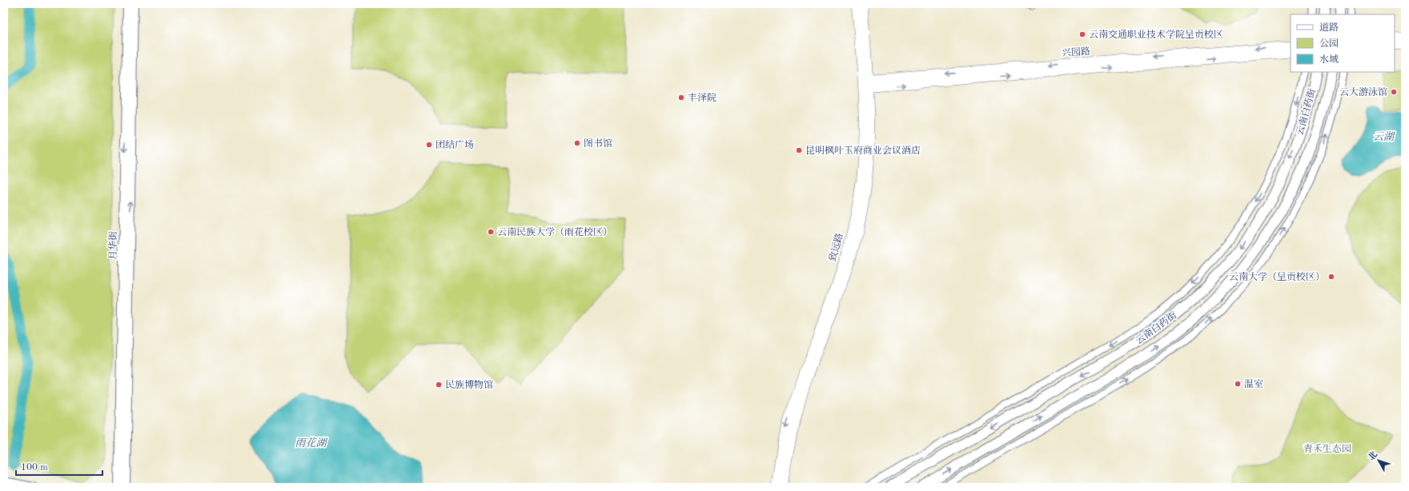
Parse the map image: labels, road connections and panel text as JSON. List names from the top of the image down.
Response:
{
  "streets": {
    "main road": ["兴园路", "云南白药街", "致远路"],
    "street": ["月华街"]
  },
  "crossings": [
    ["兴园路", "致远路"]
  ],
  "water": ["云湖", "雨花湖"],
  "parks": ["青禾生态园"],
  "places": [
    "云南交通职业技术学院呈贡校区",
    "云大游泳馆",
    "丰泽院",
    "图书馆",
    "团结广场",
    "昆明枫叶玉府商业会议酒店",
    "云南民族大学（雨花校区）",
    "云南大学（呈贡校区）",
    "温室",
    "民族博物馆"
  ],
  "legend": ["道路", "公园", "水域"],
  "scale_bar": "100 m",
  "north": "top left"
}
